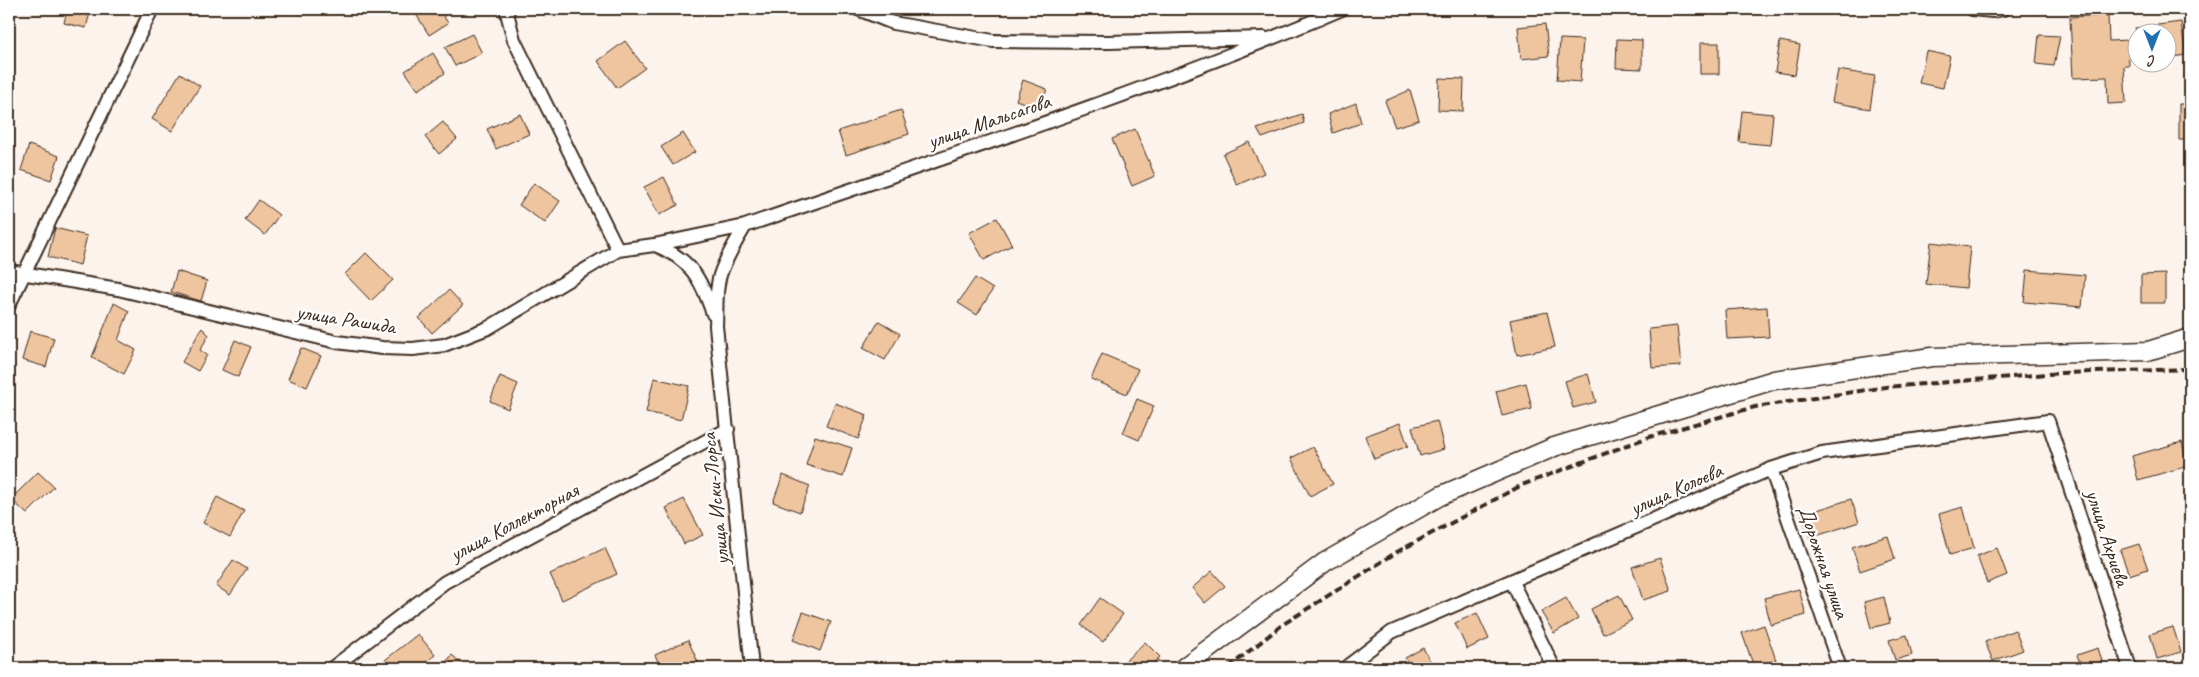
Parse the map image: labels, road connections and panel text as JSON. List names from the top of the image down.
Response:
{
  "streets": {
    "street": [
      "улица Мальсагова",
      "улица Рашида",
      "улица Колоева",
      "улица Иски-Лорса",
      "улица Коллекторная",
      "улица Ахриева",
      "Дорожная улица"
    ]
  },
  "crossings": [
    ["улица Мальсагова", "улица Рашида"],
    ["улица Колоева", "улица Ахриева"],
    ["улица Колоева", "Дорожная улица"],
    ["улица Иски-Лорса", "улица Коллекторная"]
  ],
  "north": "bottom"
}
